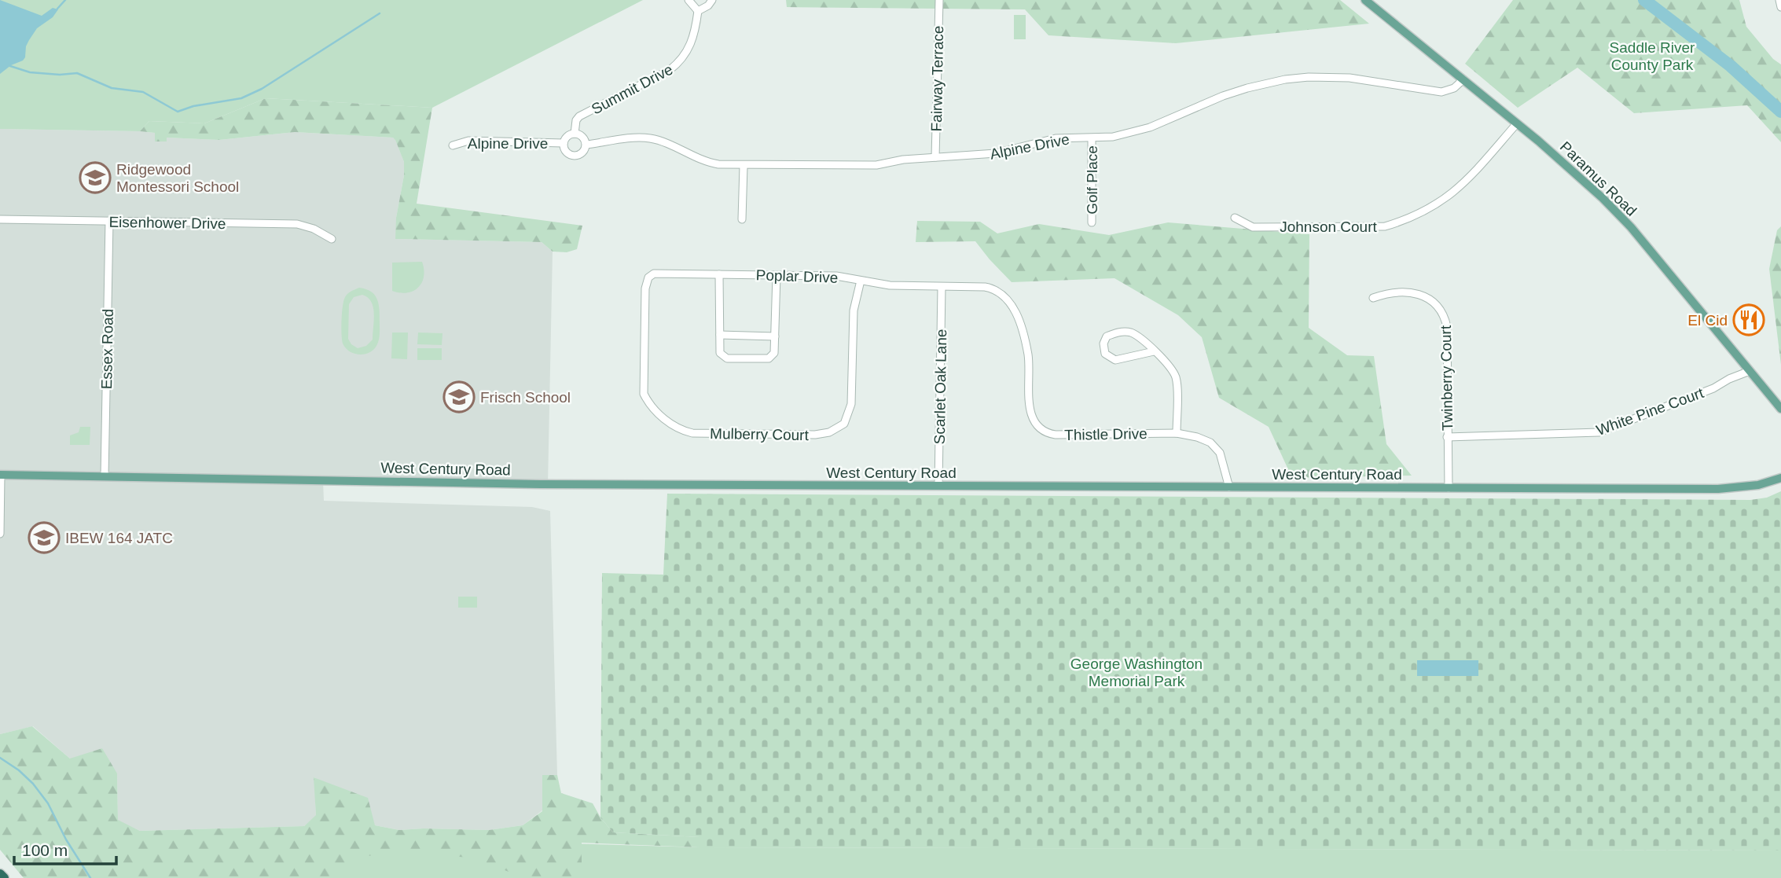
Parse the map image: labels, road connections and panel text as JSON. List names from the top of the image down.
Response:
{
  "streets": {
    "main road": ["Paramus Road", "West Century Road"],
    "street": [
      "Fairway Terrace",
      "Summit Drive",
      "Alpine Drive",
      "Golf Place",
      "Eisenhower Drive",
      "Johnson Court",
      "Poplar Drive",
      "Essex Road",
      "Twinberry Court",
      "Scarlet Oak Lane",
      "White Pine Court",
      "Mulberry Court",
      "Thistle Drive"
    ]
  },
  "crossings": [
    ["Fairway Terrace", "Alpine Drive"],
    ["Summit Drive", "Alpine Drive"],
    ["Alpine Drive", "Paramus Road"],
    ["Alpine Drive", "Golf Place"],
    ["Paramus Road", "Johnson Court"],
    ["Paramus Road", "White Pine Court"],
    ["Eisenhower Drive", "Essex Road"],
    ["Poplar Drive", "Scarlet Oak Lane"],
    ["Poplar Drive", "Mulberry Court"],
    ["Poplar Drive", "Thistle Drive"],
    ["Essex Road", "West Century Road"],
    ["Twinberry Court", "White Pine Court"],
    ["Twinberry Court", "West Century Road"],
    ["Scarlet Oak Lane", "West Century Road"],
    ["Thistle Drive", "West Century Road"]
  ],
  "parks": ["Saddle River County Park", "George Washington Memorial Park"],
  "places": {
    "school or university": ["Ridgewood Montessori School", "Frisch School", "IBEW 164 JATC"],
    "restaurant": ["El Cid"]
  },
  "scale_bar": "100 m"
}
